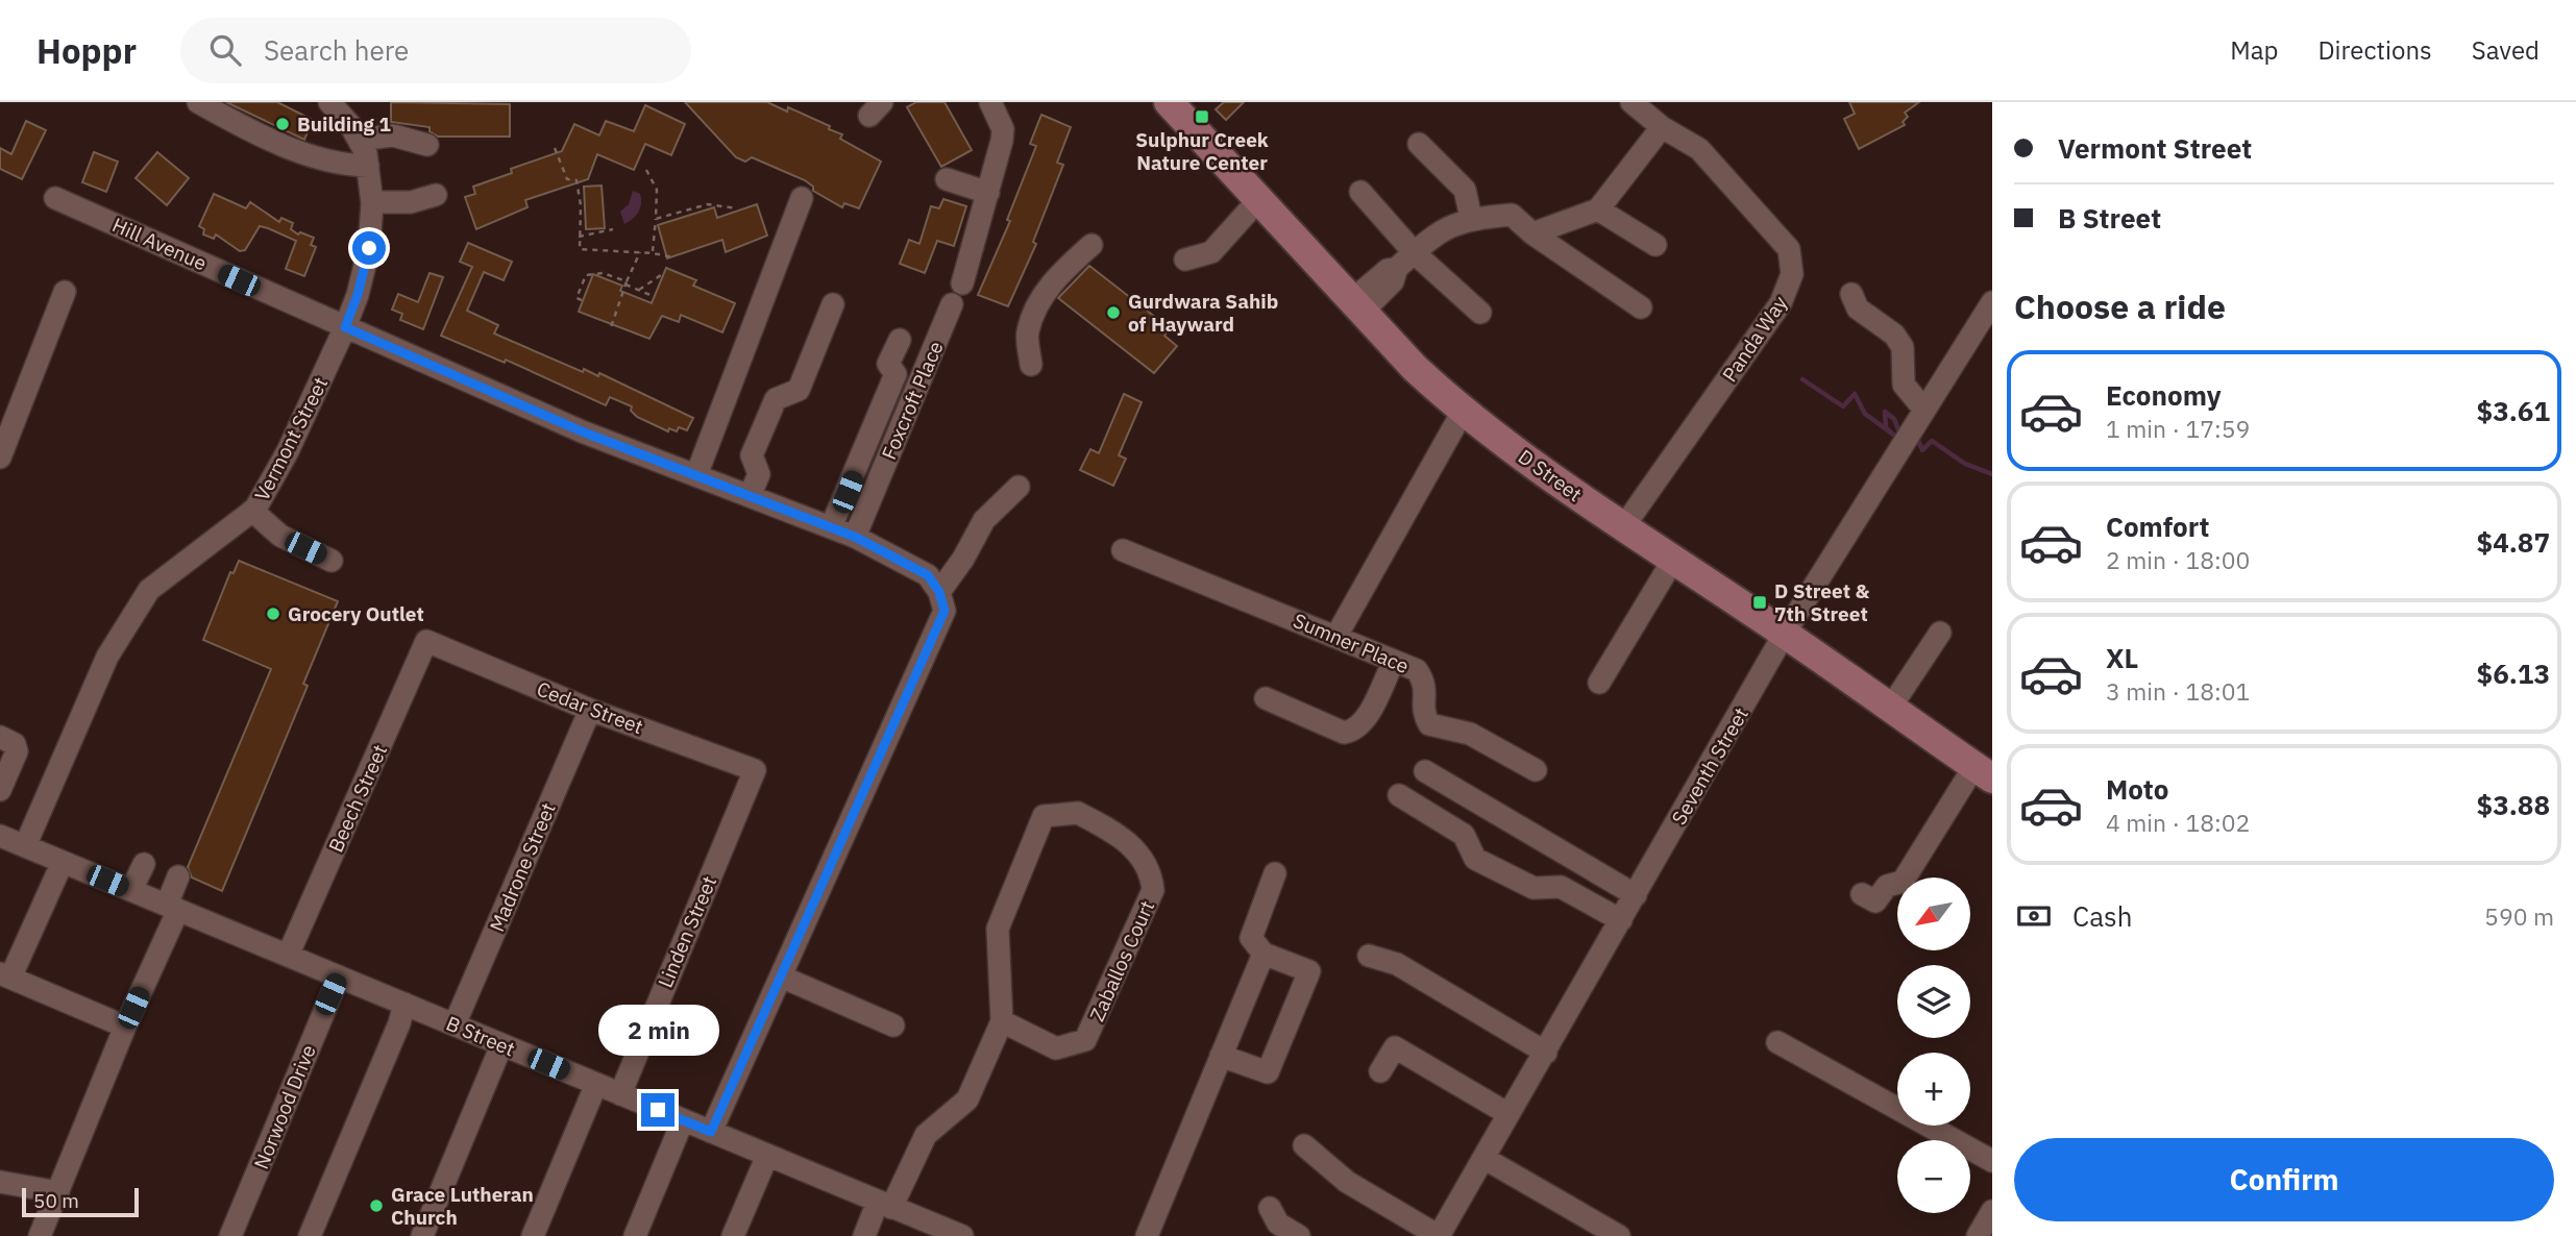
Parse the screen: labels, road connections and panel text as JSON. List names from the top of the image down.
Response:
{
  "streets": {
    "main road": ["D Street"],
    "street": [
      "Hill Avenue",
      "Panda Way",
      "Foxcroft Place",
      "Vermont Street",
      "Sumner Place",
      "Cedar Street",
      "Seventh Street",
      "Beech Street",
      "Madrone Street",
      "Linden Street",
      "Zaballos Court",
      "B Street",
      "Norwood Drive"
    ]
  },
  "crossings": [
    ["Hill Avenue", "Foxcroft Place"],
    ["Hill Avenue", "Vermont Street"],
    ["Panda Way", "D Street"],
    ["Vermont Street", "B Street"],
    ["D Street", "Seventh Street"],
    ["Cedar Street", "Beech Street"],
    ["Cedar Street", "Madrone Street"],
    ["Cedar Street", "Linden Street"],
    ["Beech Street", "B Street"],
    ["Madrone Street", "B Street"],
    ["Linden Street", "B Street"],
    ["Zaballos Court", "B Street"],
    ["B Street", "Norwood Drive"]
  ],
  "places": {
    "transit": ["Sulphur Creek Nature Center", "D Street & 7th Street"],
    "other": [
      "Building 1",
      "Gurdwara Sahib of Hayward",
      "Grocery Outlet",
      "Grace Lutheran Church"
    ]
  },
  "scale_bar": "50 m",
  "north": "bottom left",
  "page": {
    "header": "Hoppr",
    "search": "Search here",
    "nav": ["Map", "Directions", "Saved"],
    "banner": ["Vermont Street", "B Street"],
    "heading": "Choose a ride",
    "list": [
      {
        "name": "Economy",
        "note": "1 min · 17:59",
        "value": "$3.61"
      },
      {
        "name": "Comfort",
        "note": "2 min · 18:00",
        "value": "$4.87"
      },
      {
        "name": "XL",
        "note": "3 min · 18:01",
        "value": "$6.13"
      },
      {
        "name": "Moto",
        "note": "4 min · 18:02",
        "value": "$3.88"
      }
    ],
    "pay": ["Cash", "590 m"],
    "map_buttons": ["+", "−"],
    "bubble": "2 min",
    "buttons": "Confirm",
    "scale": "50 m"
  }
}
